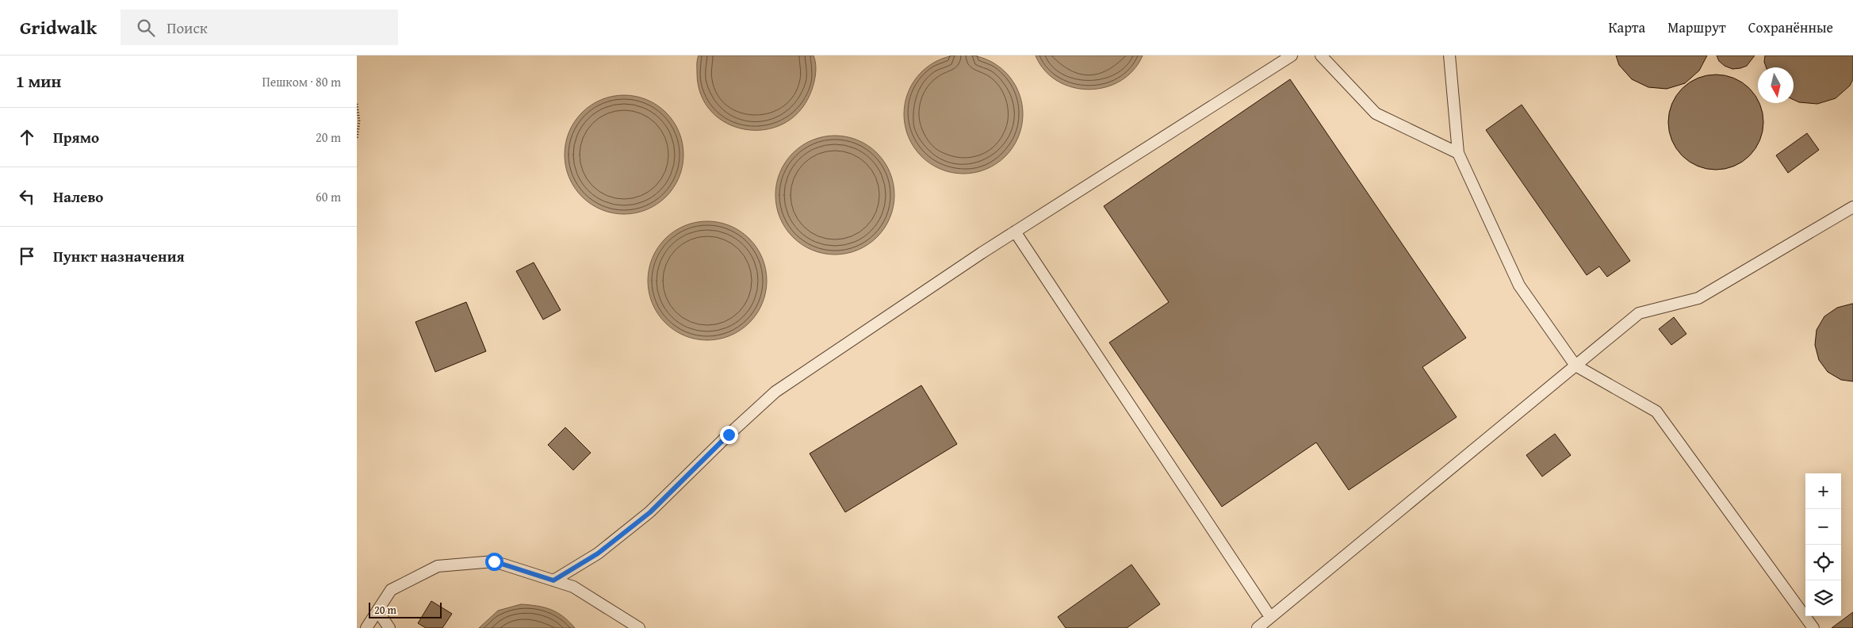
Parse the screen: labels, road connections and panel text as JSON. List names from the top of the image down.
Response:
{
  "scale_bar": "20 m",
  "north": "bottom",
  "page": {
    "header": "Gridwalk",
    "search": "Поиск",
    "nav": ["Карта", "Маршрут", "Сохранённые"],
    "heading": ["1 мин", "Пешком · 80 m"],
    "list": [
      ["Прямо", "20 m"],
      ["Налево", "60 m"],
      "Пункт назначения"
    ],
    "map_buttons": ["+", "−"],
    "scale": "20 m"
  }
}
